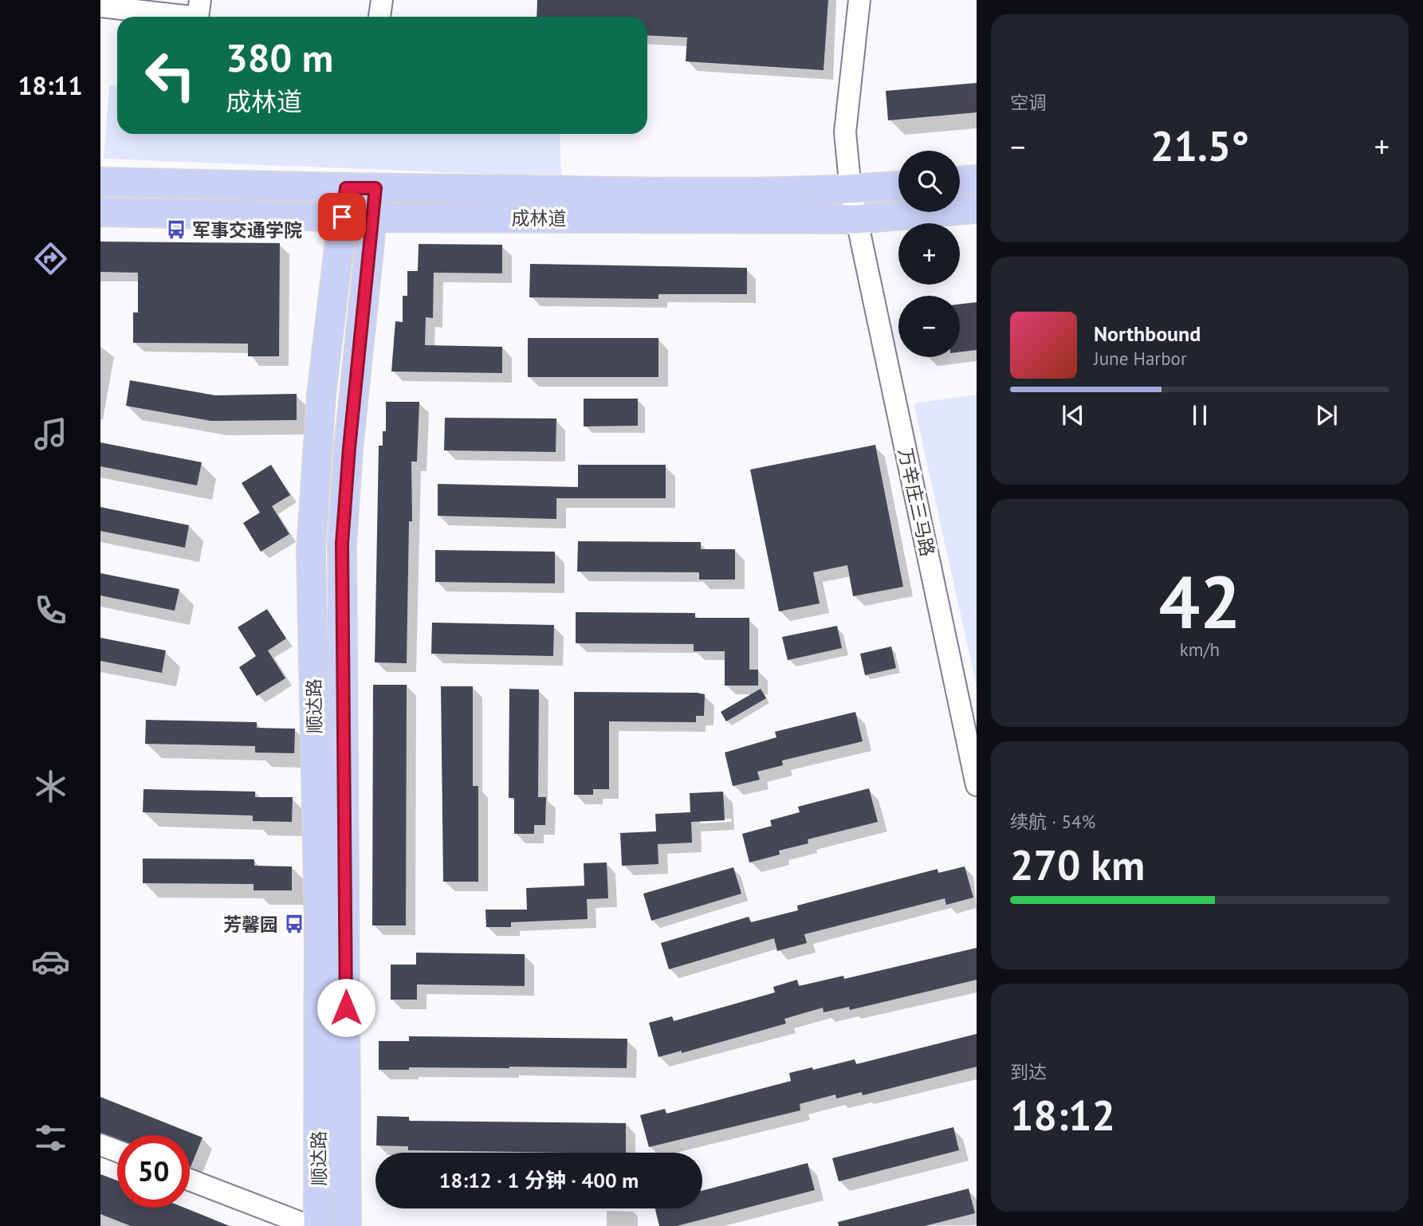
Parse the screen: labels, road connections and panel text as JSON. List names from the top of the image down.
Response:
{
  "streets": {
    "main road": ["成林道", "顺达路"],
    "street": ["万辛庄三马路"]
  },
  "crossings": [
    ["成林道", "万辛庄三马路"],
    ["成林道", "顺达路"]
  ],
  "places": {
    "bus stop": ["军事交通学院", "芳馨园"]
  },
  "page": {
    "tabs": "18:11",
    "tile": [
      "空调",
      ["42", "km/h"],
      ["续航 · 54%", "270 km"],
      ["到达", "18:12"]
    ],
    "turn": ["380 m", "成林道"],
    "heat": ["−", "21.5°", "+"],
    "map_buttons": ["+", "−"],
    "song": ["Northbound", "June Harbor"],
    "limit": "50",
    "trip": "18:12 · 1 分钟 · 400 m"
  }
}
